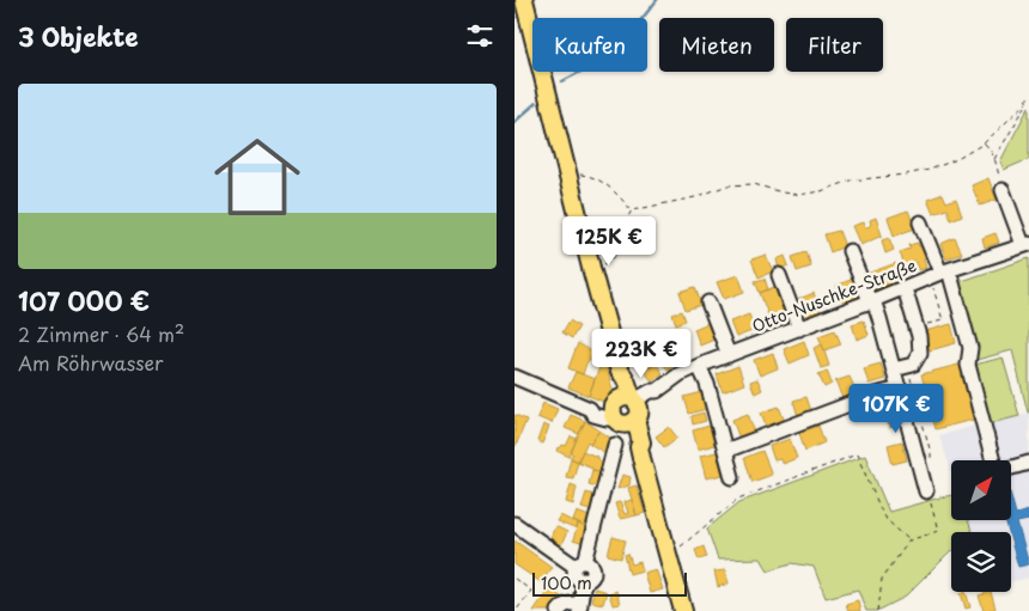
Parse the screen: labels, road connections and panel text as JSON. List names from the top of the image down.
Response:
{
  "streets": {
    "street": ["Otto-Nuschke-Straße"]
  },
  "scale_bar": "100 m",
  "north": "top right",
  "page": {
    "heading": "3 Objekte",
    "chip": ["Kaufen", "Mieten", "Filter"],
    "list": [
      {
        "name": "107 000 €",
        "note": "2 Zimmer · 64 m² · Am Röhrwasser"
      }
    ],
    "price": ["125K €", "223K €", "107K €"],
    "scale": "100 m"
  }
}
